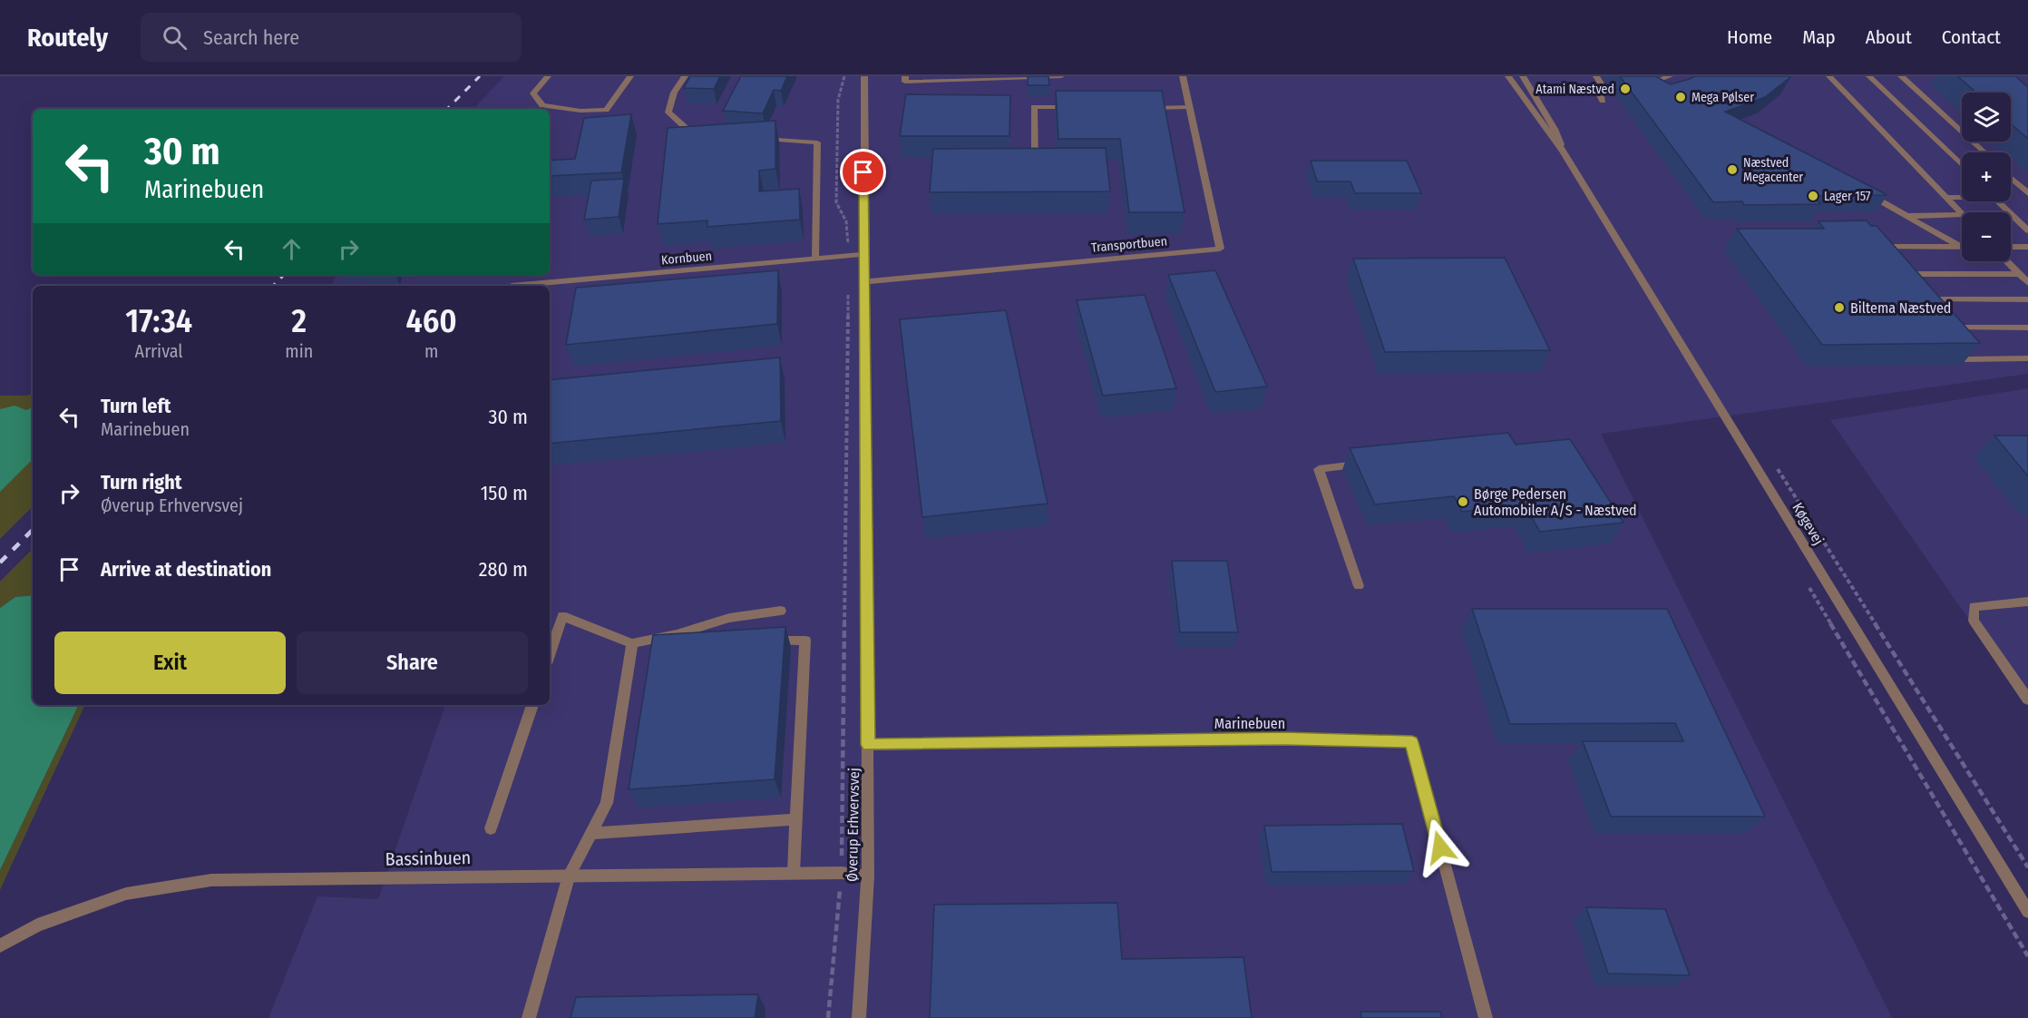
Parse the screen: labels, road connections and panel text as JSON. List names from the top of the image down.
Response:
{
  "streets": {
    "street": [
      "Transportbuen",
      "Kornbuen",
      "Køgevej",
      "Marinebuen",
      "Øverup Erhvervsvej",
      "Bassinbuen"
    ]
  },
  "crossings": [
    ["Transportbuen", "Øverup Erhvervsvej"],
    ["Kornbuen", "Øverup Erhvervsvej"],
    ["Marinebuen", "Øverup Erhvervsvej"],
    ["Øverup Erhvervsvej", "Bassinbuen"]
  ],
  "places": [
    "Atami Næstved",
    "Mega Pølser",
    "Næstved Megacenter",
    "Lager 157",
    "Biltema Næstved",
    "Børge Pedersen Automobiler A/S - Næstved"
  ],
  "page": {
    "header": "Routely",
    "search": "Search here",
    "nav": [
      "Home",
      "Map",
      "About",
      "Contact"
    ],
    "map_buttons": ["+", "−"],
    "turn": ["30 m", "Marinebuen"],
    "eta": [
      "17:34",
      "Arrival",
      "2",
      "min",
      "460",
      "m"
    ],
    "list": [
      {
        "name": "Turn left",
        "note": "Marinebuen",
        "value": "30 m"
      },
      {
        "name": "Turn right",
        "note": "Øverup Erhvervsvej",
        "value": "150 m"
      },
      {
        "name": "Arrive at destination",
        "value": "280 m"
      }
    ],
    "buttons": ["Exit", "Share"]
  }
}
